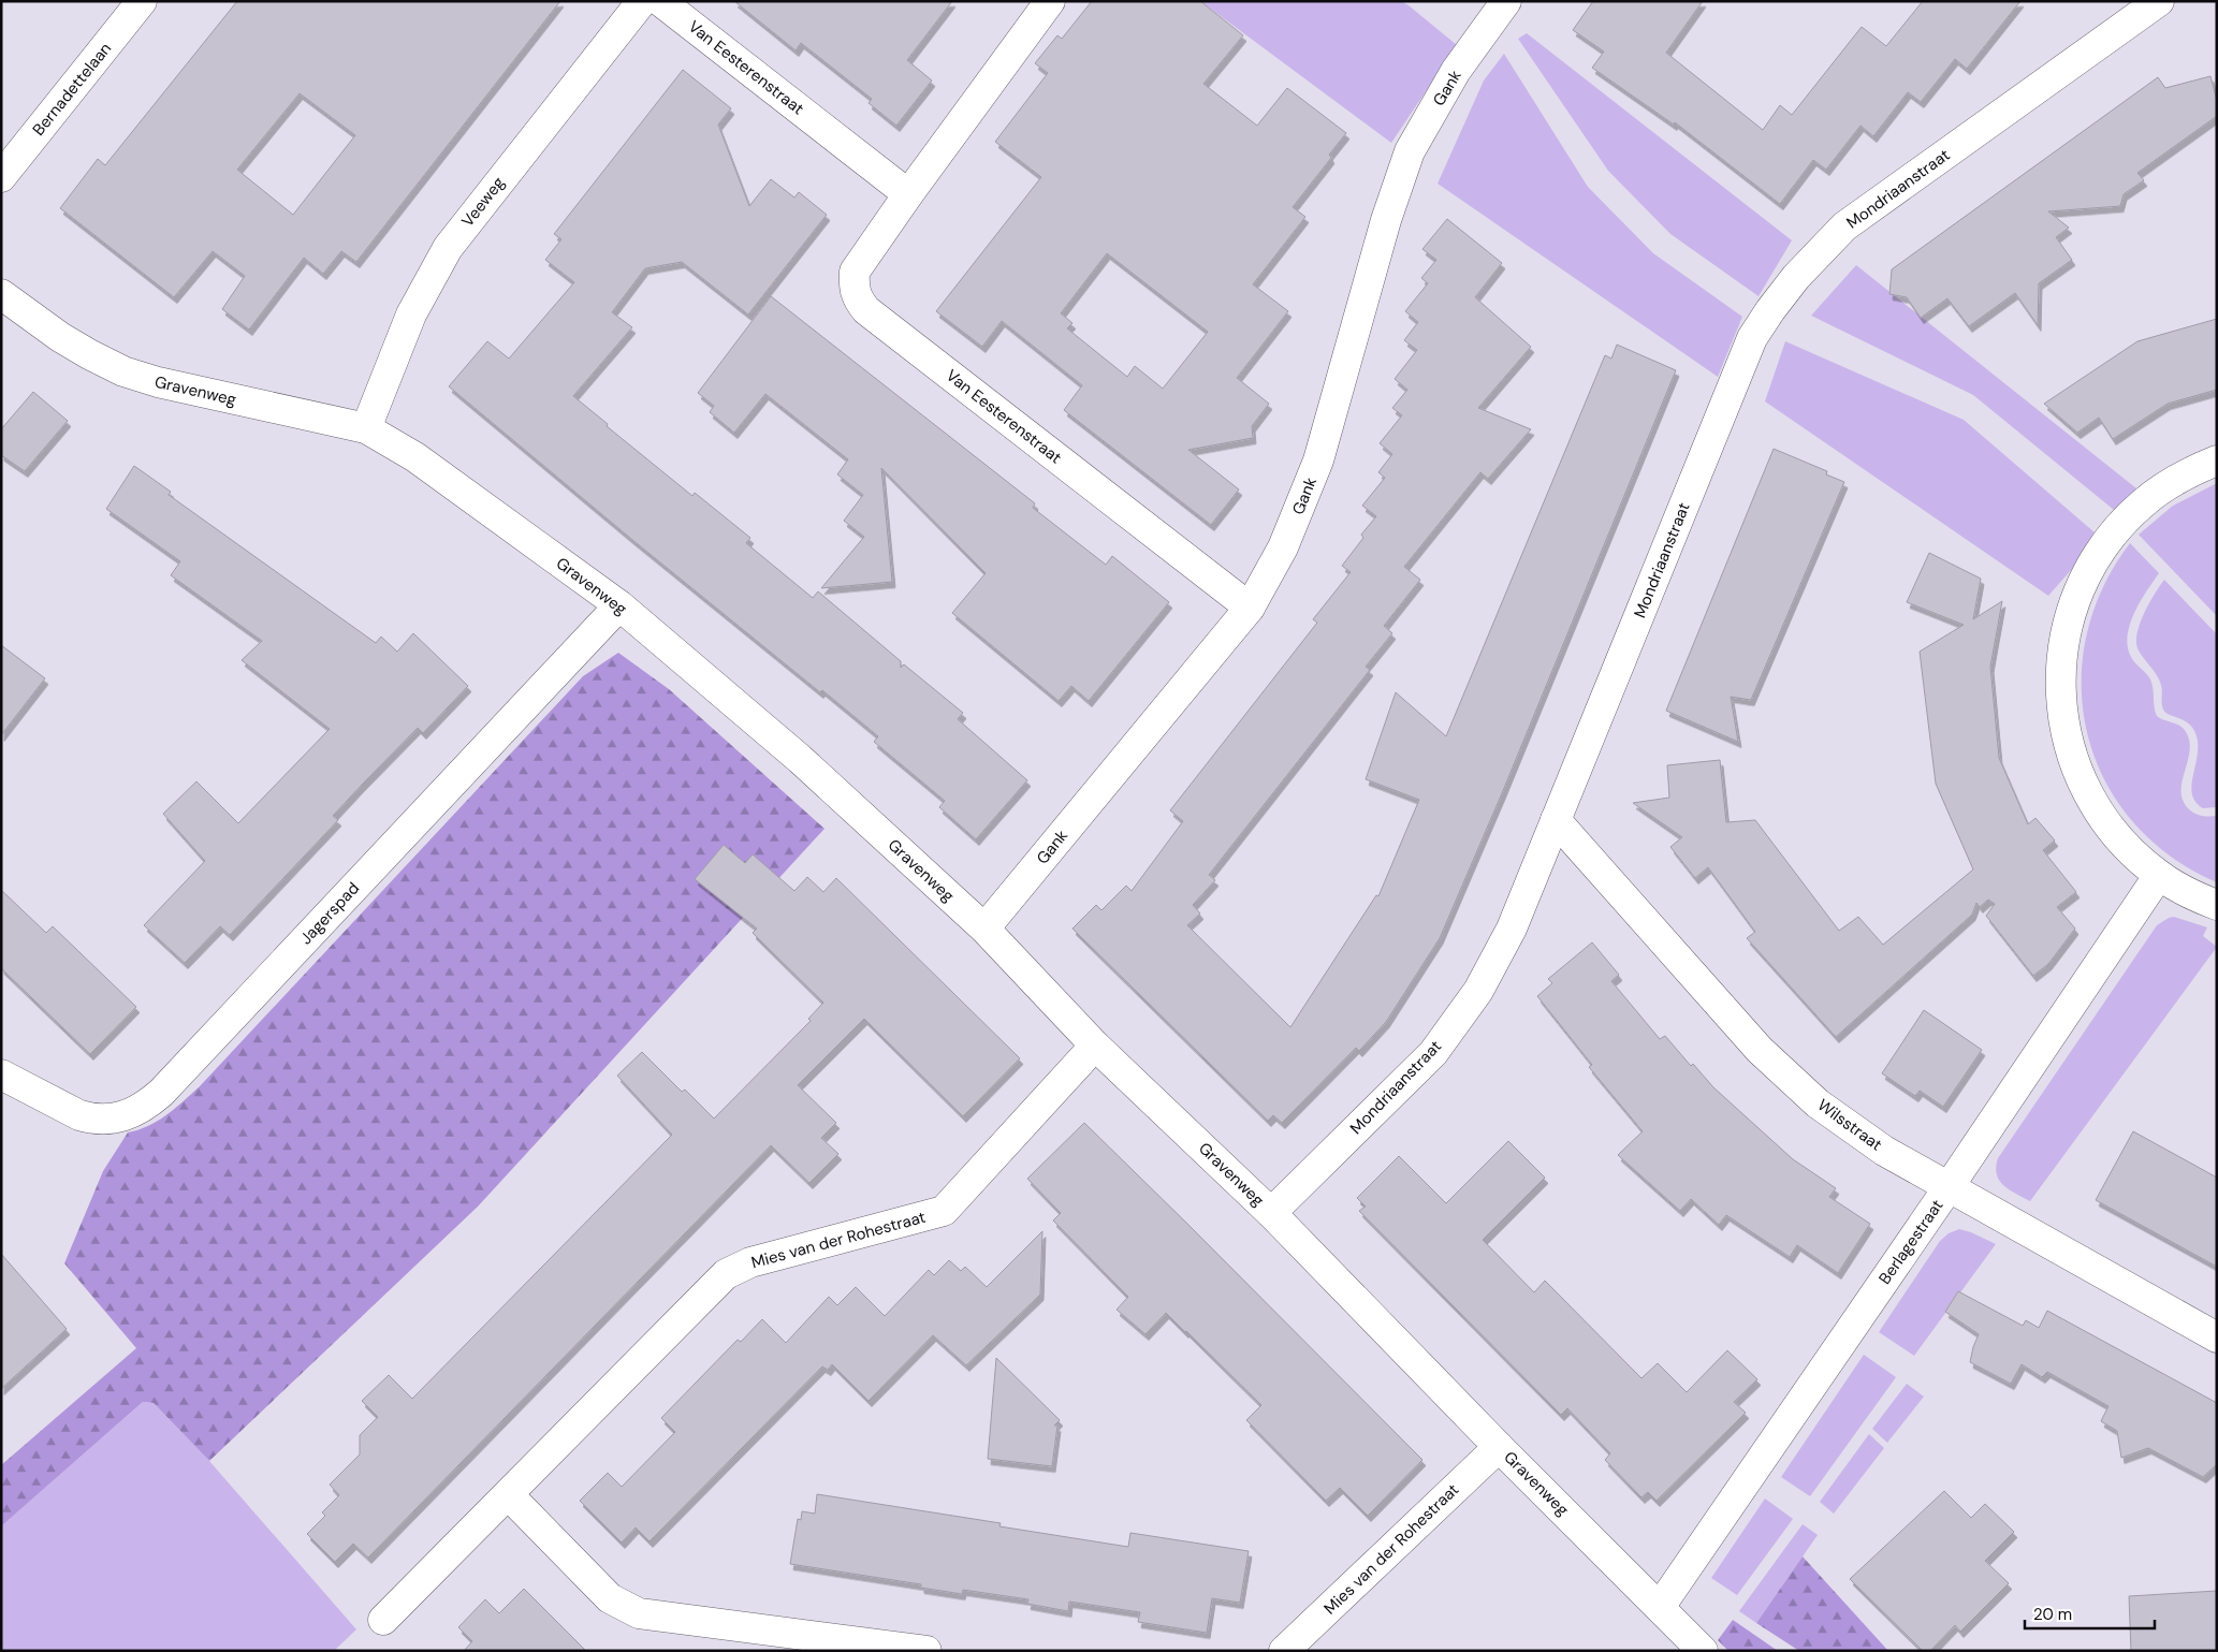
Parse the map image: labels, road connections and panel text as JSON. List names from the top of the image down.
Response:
{
  "streets": {
    "street": [
      "Van Eesterenstraat",
      "Gank",
      "Bernadettelaan",
      "Mondriaanstraat",
      "Veeweg",
      "Gravenweg",
      "Jagerspad",
      "Wilsstraat",
      "Mies van der Rohestraat",
      "Berlagestraat"
    ]
  },
  "crossings": [
    ["Van Eesterenstraat", "Gank"],
    ["Gank", "Gravenweg"],
    ["Mondriaanstraat", "Gravenweg"],
    ["Mondriaanstraat", "Wilsstraat"],
    ["Veeweg", "Gravenweg"],
    ["Gravenweg", "Jagerspad"],
    ["Gravenweg", "Mies van der Rohestraat"],
    ["Gravenweg", "Berlagestraat"],
    ["Wilsstraat", "Berlagestraat"]
  ],
  "scale_bar": "20 m"
}
